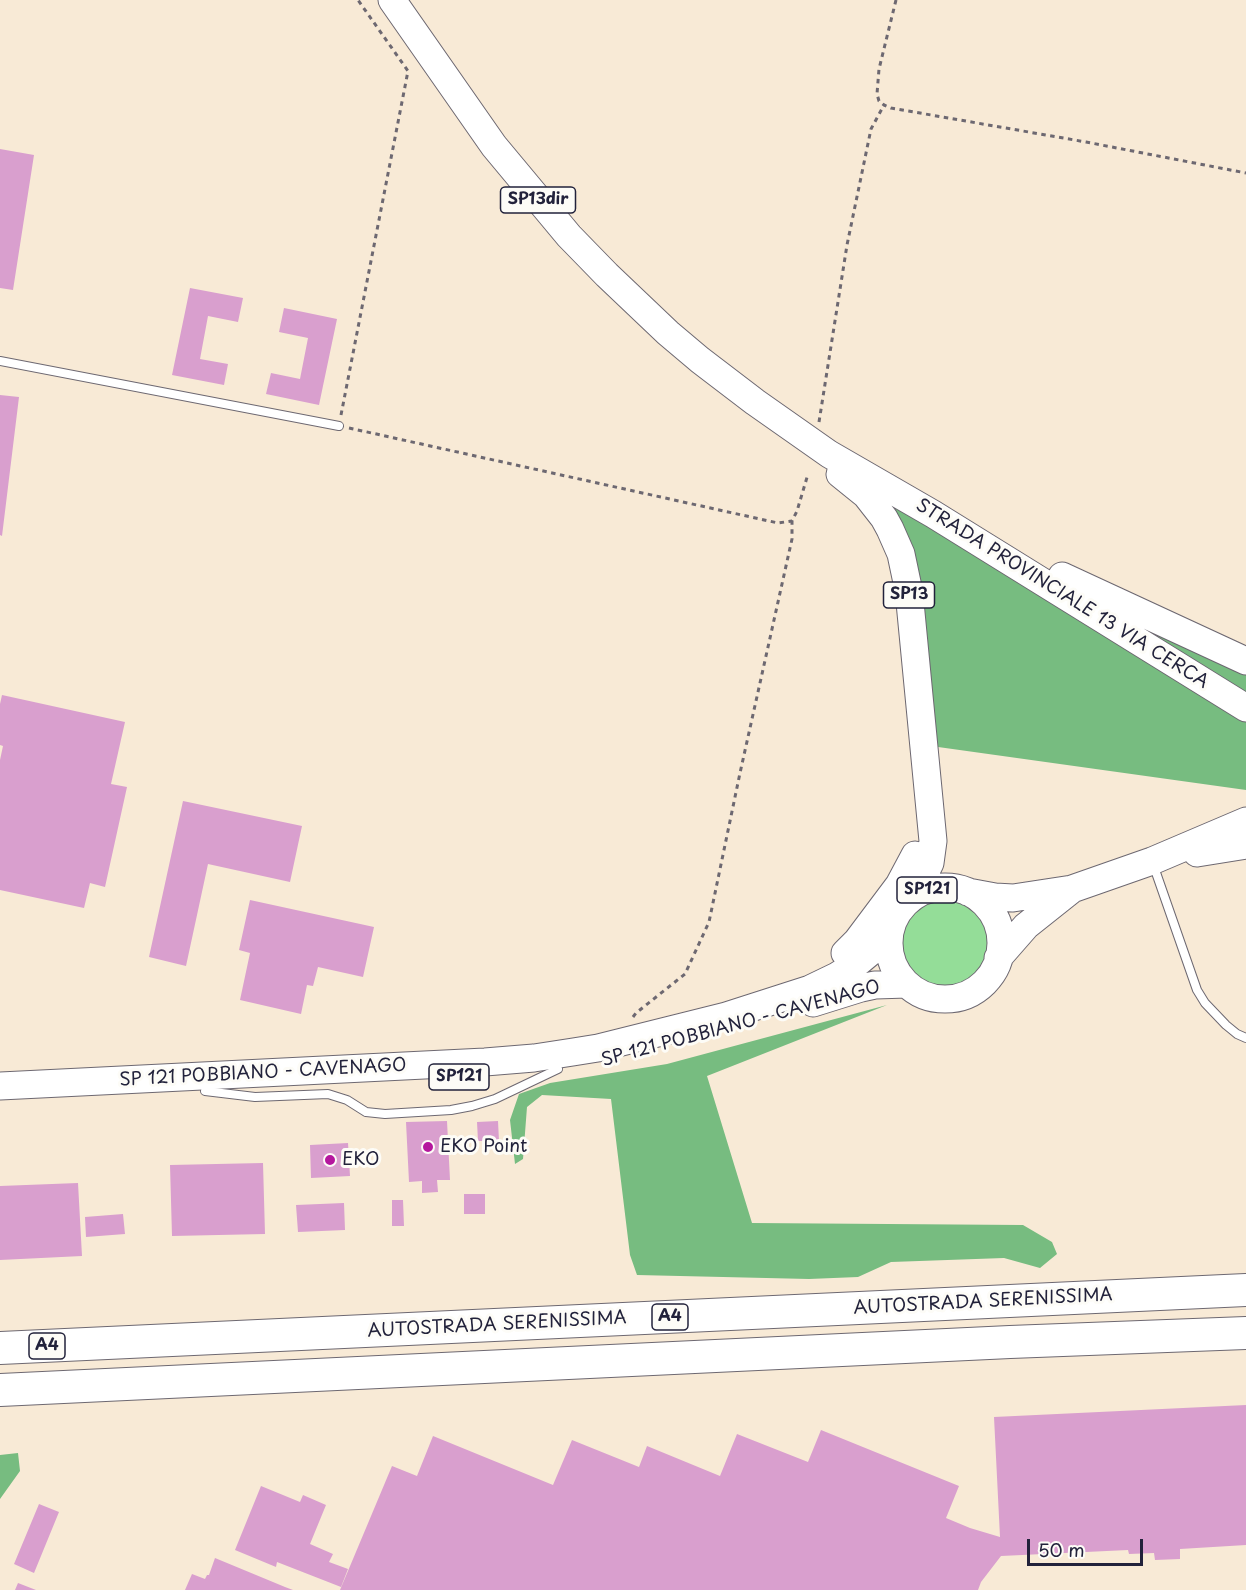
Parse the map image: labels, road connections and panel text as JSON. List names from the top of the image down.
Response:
{
  "streets": {
    "highway": ["AUTOSTRADA SERENISSIMA", "A4"],
    "main road": [
      "SP13dir",
      "STRADA PROVINCIALE 13 VIA CERCA",
      "SP13",
      "SP121",
      "SP 121 POBBIANO - CAVENAGO"
    ]
  },
  "crossings": [
    ["SP13dir", "STRADA PROVINCIALE 13 VIA CERCA"],
    ["SP13dir", "SP13"],
    ["SP13", "SP121"],
    ["SP13", "SP 121 POBBIANO - CAVENAGO"],
    ["SP121", "SP 121 POBBIANO - CAVENAGO"]
  ],
  "places": ["EKO Point", "EKO"],
  "scale_bar": "50 m"
}
